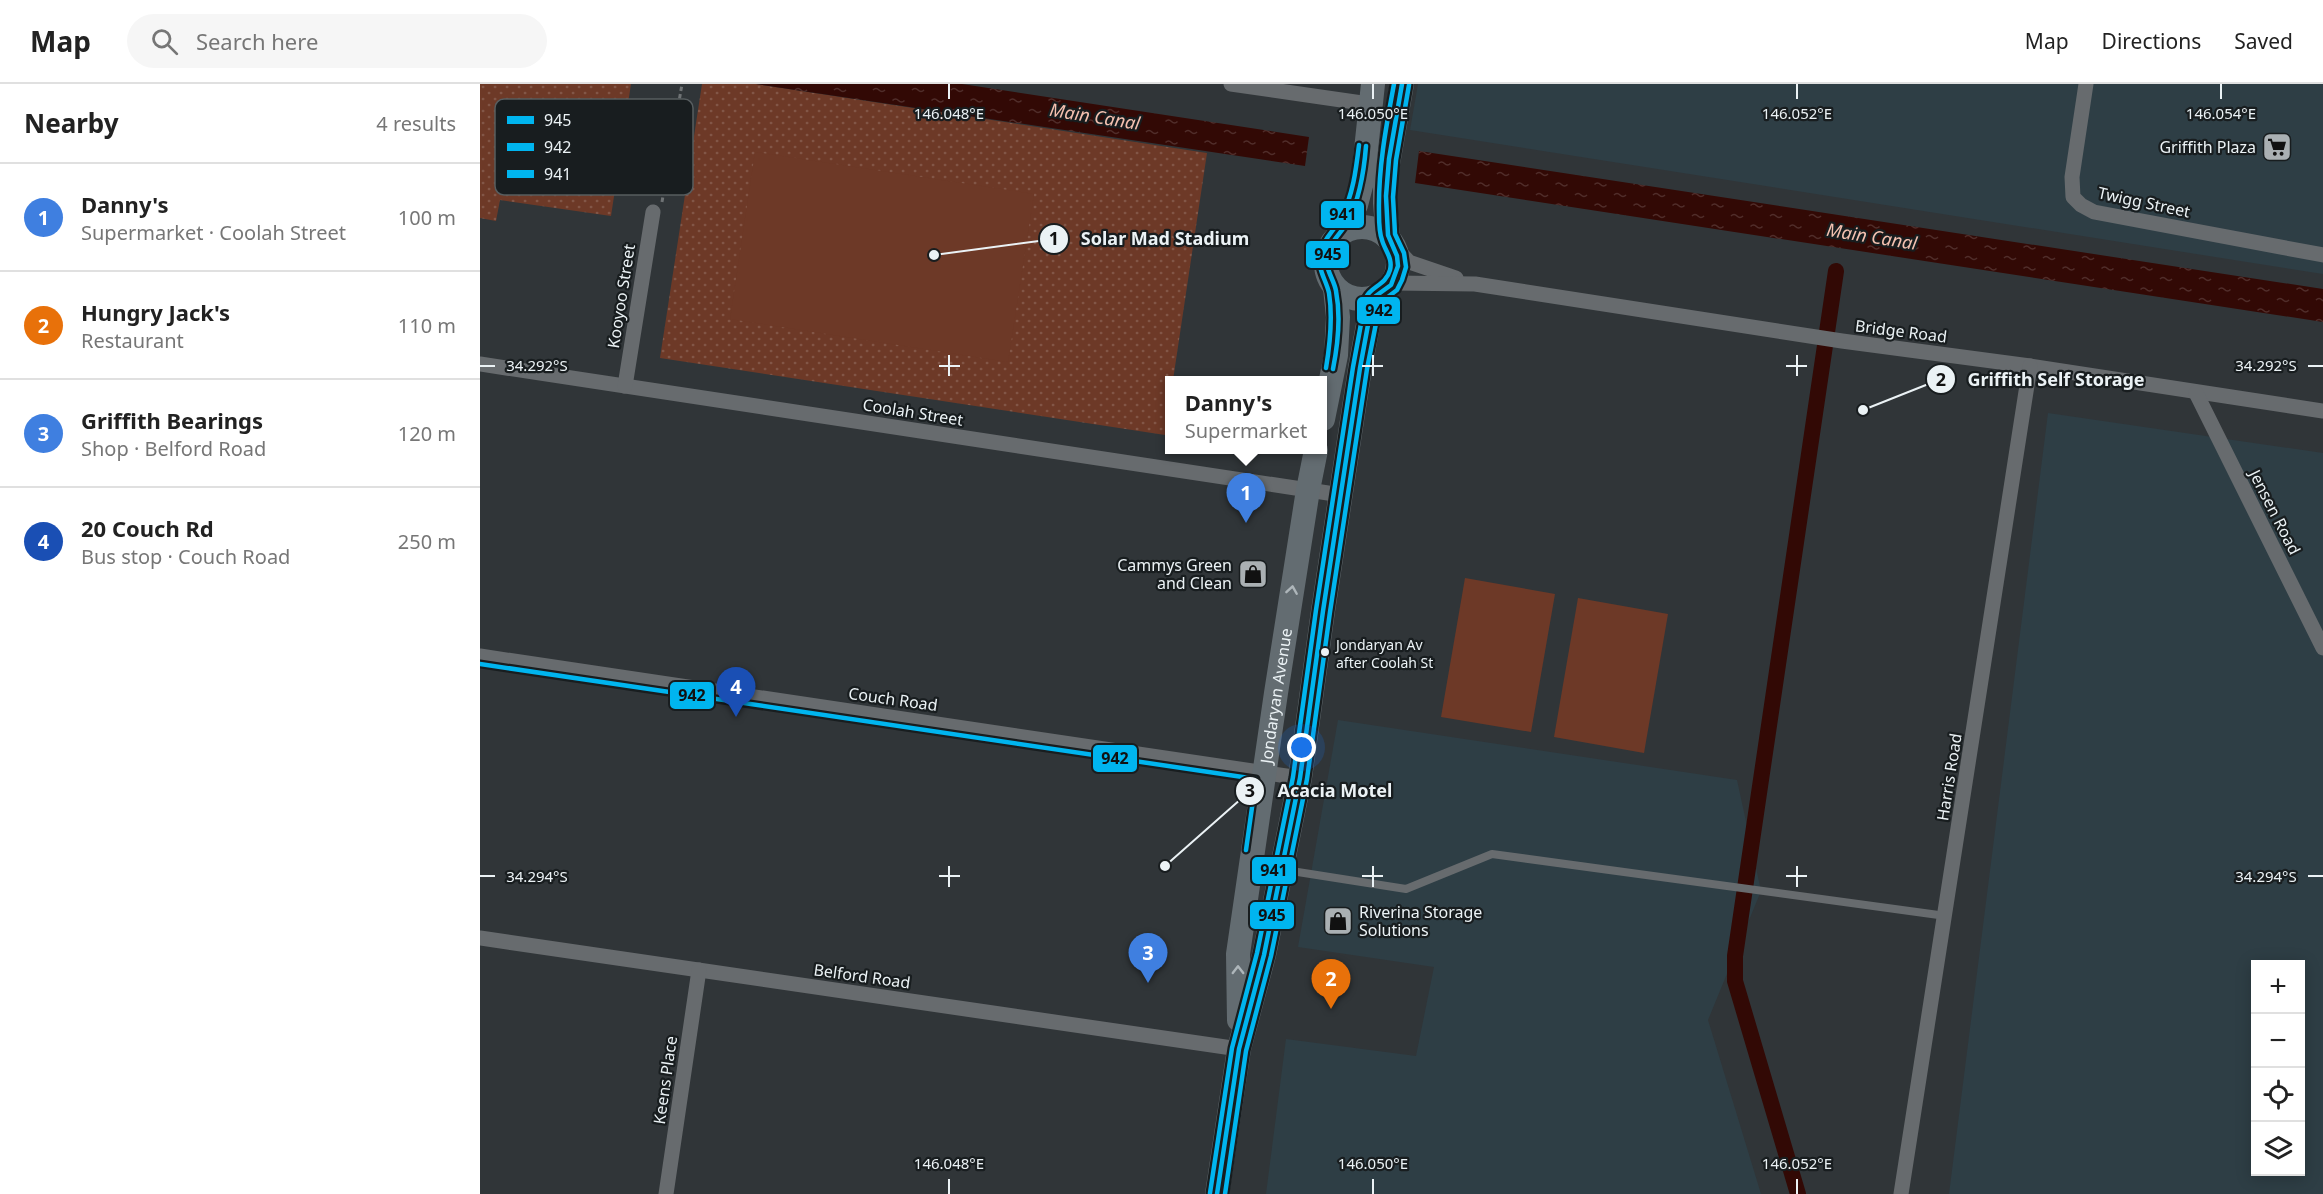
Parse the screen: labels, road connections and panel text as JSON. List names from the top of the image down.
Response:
{
  "streets": {
    "main road": ["Jondaryan Avenue"],
    "street": [
      "Twigg Street",
      "Kooyoo Street",
      "Bridge Road",
      "Coolah Street",
      "Jensen Road",
      "Couch Road",
      "Harris Road",
      "Belford Road",
      "Keens Place"
    ]
  },
  "crossings": [
    ["Kooyoo Street", "Coolah Street"],
    ["Bridge Road", "Jensen Road"],
    ["Bridge Road", "Jondaryan Avenue"],
    ["Bridge Road", "Harris Road"],
    ["Coolah Street", "Jondaryan Avenue"],
    ["Jondaryan Avenue", "Couch Road"],
    ["Jondaryan Avenue", "Belford Road"],
    ["Belford Road", "Keens Place"]
  ],
  "water": ["Main Canal"],
  "places": {
    "supermarket": ["Griffith Plaza"],
    "other": [
      "Solar Mad Stadium",
      "Griffith Self Storage",
      "Jondaryan Av after Coolah St",
      "Acacia Motel"
    ],
    "shop": ["Cammys Green and Clean", "Riverina Storage Solutions"]
  },
  "lines": ["transit line 945", "transit line 941", "transit line 942"],
  "legend": ["945", "942", "941"],
  "page": {
    "header": "Map",
    "search": "Search here",
    "nav": ["Map", "Directions", "Saved"],
    "heading": ["Nearby", "4 results"],
    "list": [
      {
        "mark": "1",
        "name": "Danny's",
        "note": "Supermarket · Coolah Street",
        "value": "100 m"
      },
      {
        "mark": "2",
        "name": "Hungry Jack's",
        "note": "Restaurant",
        "value": "110 m"
      },
      {
        "mark": "3",
        "name": "Griffith Bearings",
        "note": "Shop · Belford Road",
        "value": "120 m"
      },
      {
        "mark": "4",
        "name": "20 Couch Rd",
        "note": "Bus stop · Couch Road",
        "value": "250 m"
      }
    ],
    "popup": ["Danny's", "Supermarket"],
    "pins": [
      "1",
      "4",
      "3",
      "2"
    ],
    "map_buttons": ["+", "−"]
  },
  "coordinates": [
    "146.048°E",
    "146.050°E",
    "146.052°E",
    "146.054°E",
    "34.292°S",
    "34.294°S"
  ]
}
